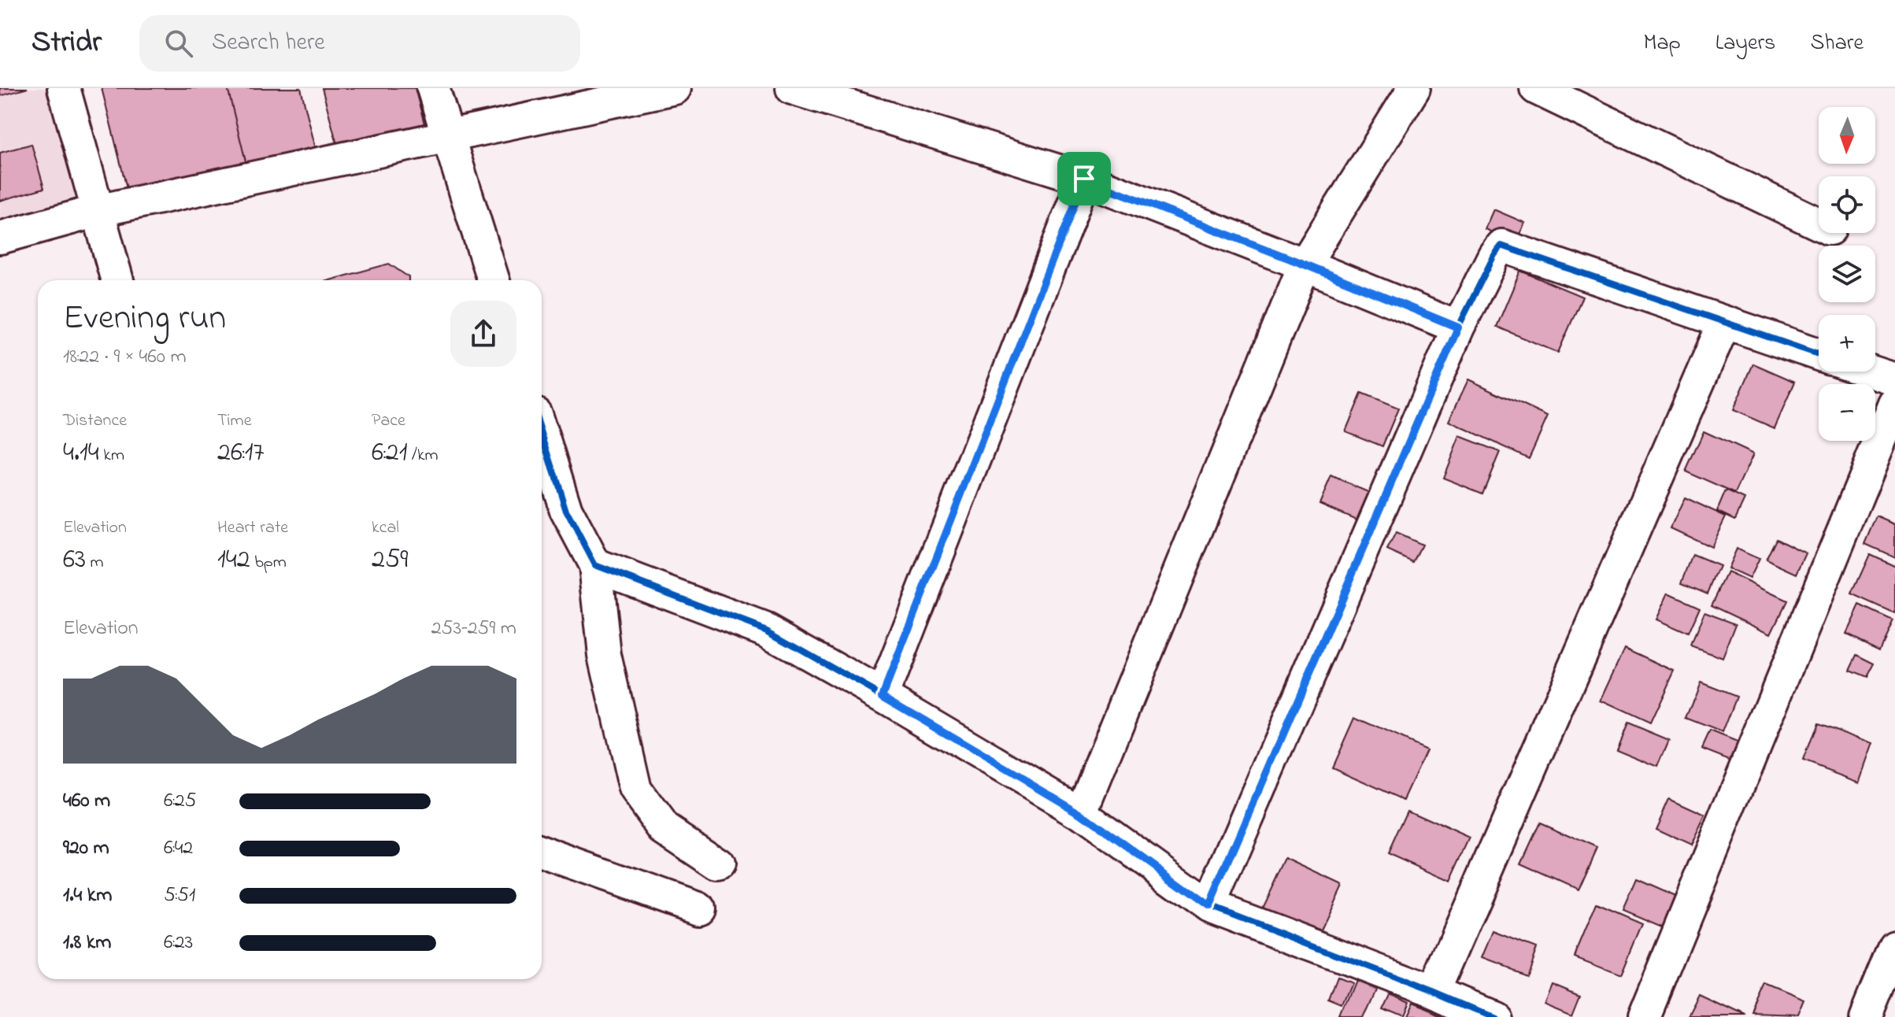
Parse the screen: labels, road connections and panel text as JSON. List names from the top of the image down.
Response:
{
  "north": "bottom",
  "page": {
    "header": "Stridr",
    "search": "Search here",
    "nav": ["Map", "Layers", "Share"],
    "map_buttons": ["+", "−"],
    "heading": ["Evening run", "18:22 · 9 × 460 m"],
    "stats": [
      ["Distance", "4.14 km"],
      ["Time", "26:17"],
      ["Pace", "6:21 /km"],
      ["Elevation", "63 m"],
      ["Heart rate", "142 bpm"],
      ["kcal", "259"]
    ],
    "chart": ["Elevation", "253–259 m"],
    "list": [
      {
        "name": "460 m",
        "note": "6:25"
      },
      {
        "name": "920 m",
        "note": "6:42"
      },
      {
        "name": "1.4 km",
        "note": "5:51"
      },
      {
        "name": "1.8 km",
        "note": "6:23"
      }
    ]
  }
}
